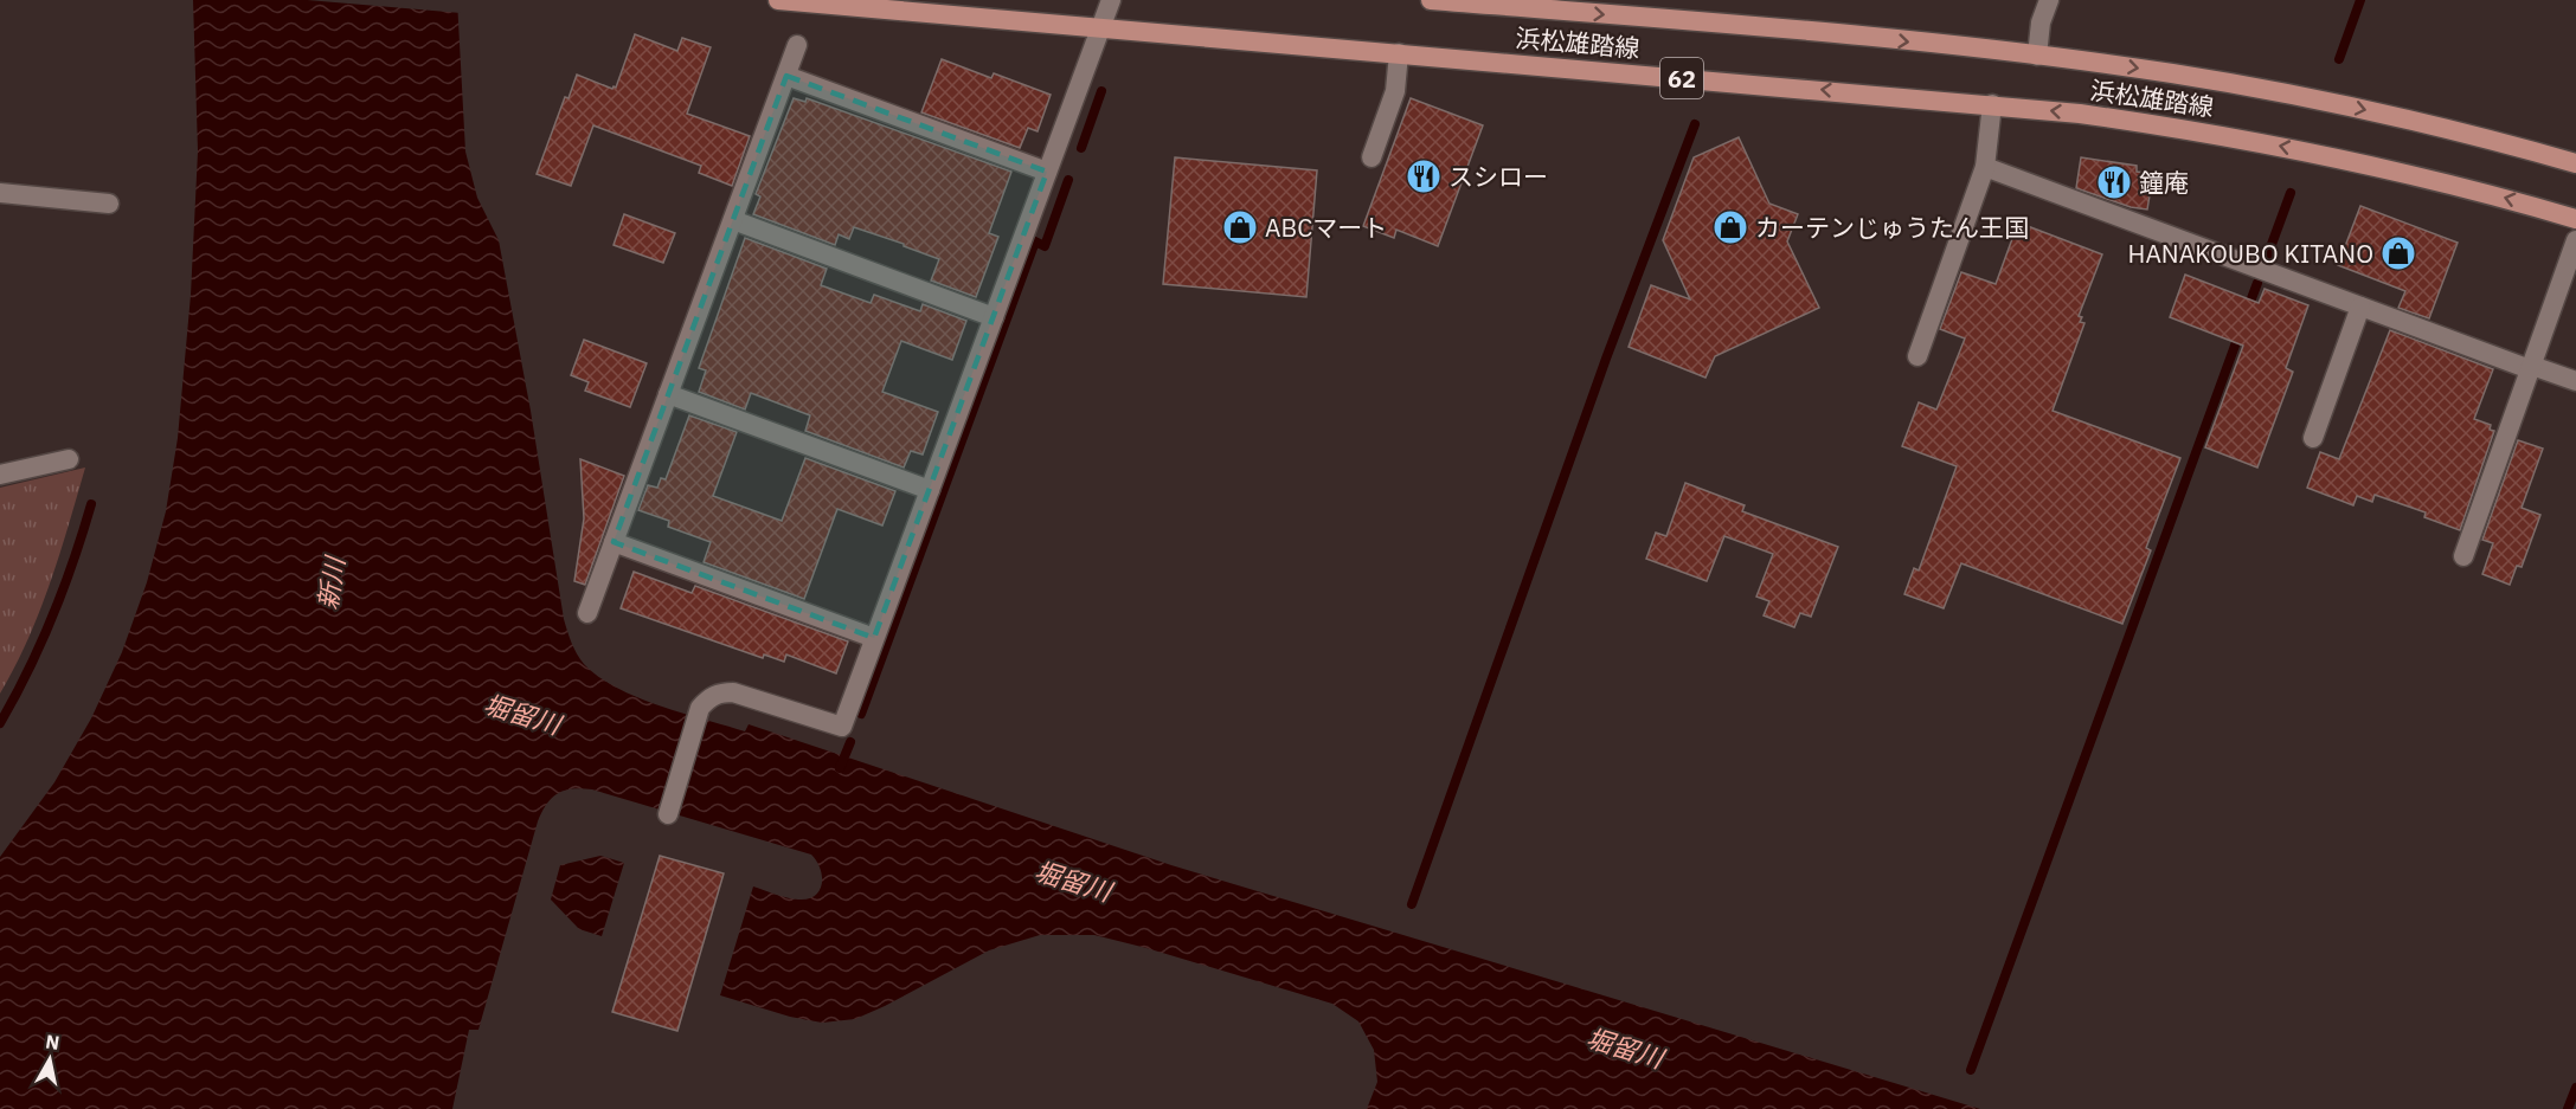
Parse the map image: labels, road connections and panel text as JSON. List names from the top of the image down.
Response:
{
  "streets": {
    "main road": ["浜松雄踏線", "62"]
  },
  "water": ["新川", "堀留川"],
  "places": {
    "restaurant": ["スシロー", "鐘庵"],
    "shop": ["ABCマート", "カーテンじゅうたん王国", "HANAKOUBO KITANO"]
  },
  "north": "top"
}
